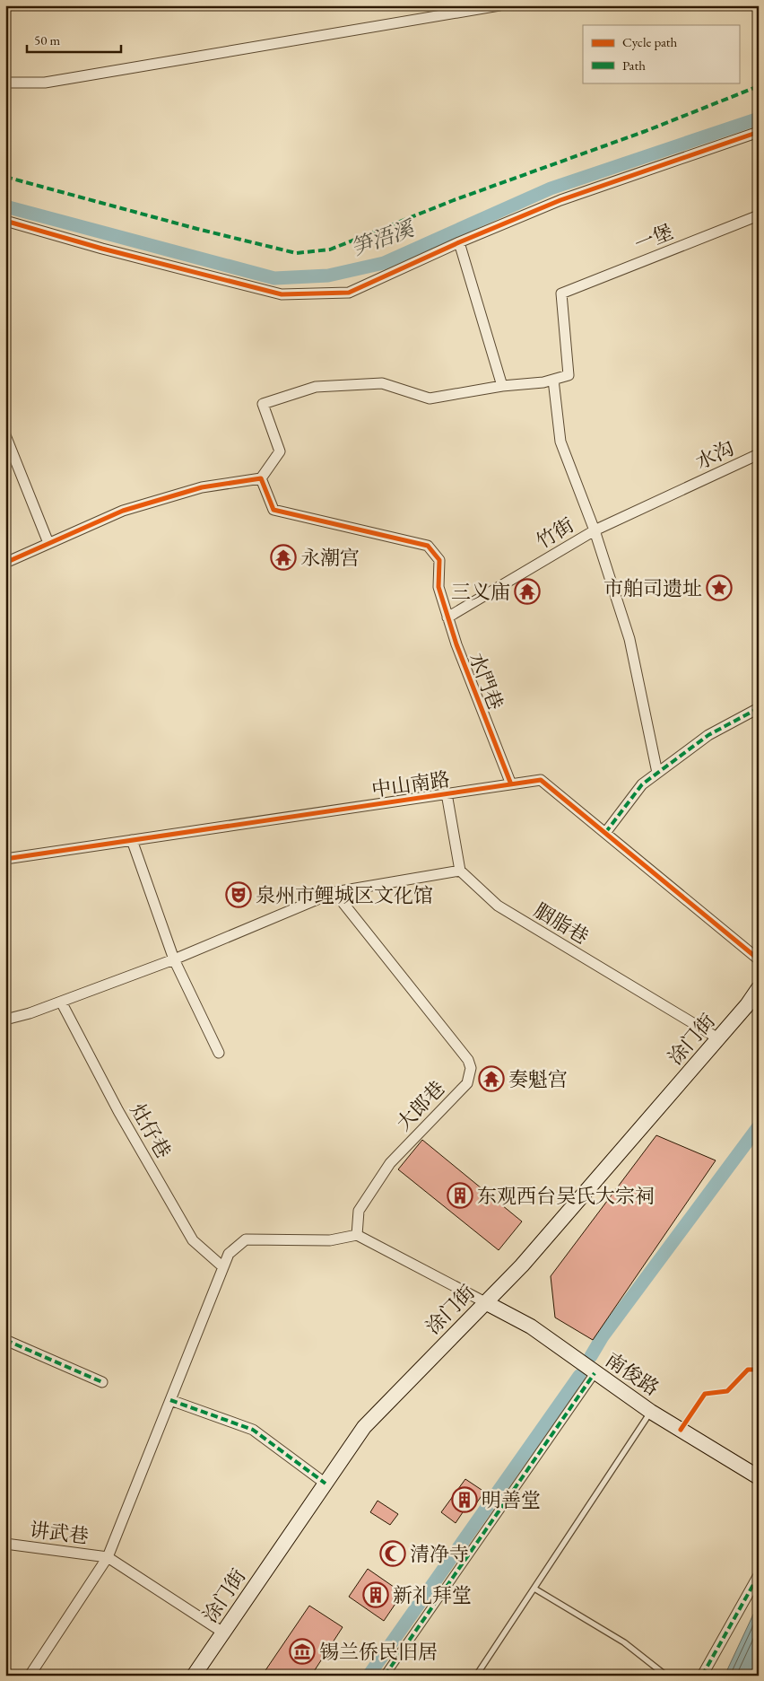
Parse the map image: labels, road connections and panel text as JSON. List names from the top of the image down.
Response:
{
  "streets": {
    "main road": ["涂门街", "南俊路"],
    "street": [
      "一堡",
      "水沟",
      "竹街",
      "水門巷",
      "中山南路",
      "胭脂巷",
      "大郎巷",
      "灶仔巷",
      "讲武巷"
    ]
  },
  "crossings": [
    ["水沟", "竹街"],
    ["竹街", "水門巷"],
    ["水門巷", "中山南路"],
    ["胭脂巷", "涂门街"],
    ["涂门街", "南俊路"]
  ],
  "water": ["笋浯溪"],
  "places": {
    "temple": ["永潮宫", "三义庙", "奏魁宫"],
    "place": ["市舶司遗址"],
    "theatre": ["泉州市鲤城区文化馆"],
    "building": ["东观西台吴氏大宗祠", "明善堂", "新礼拜堂"],
    "mosque": ["清净寺"],
    "museum": ["锡兰侨民旧居"]
  },
  "legend": ["Cycle path", "Path"],
  "scale_bar": "50 m"
}
